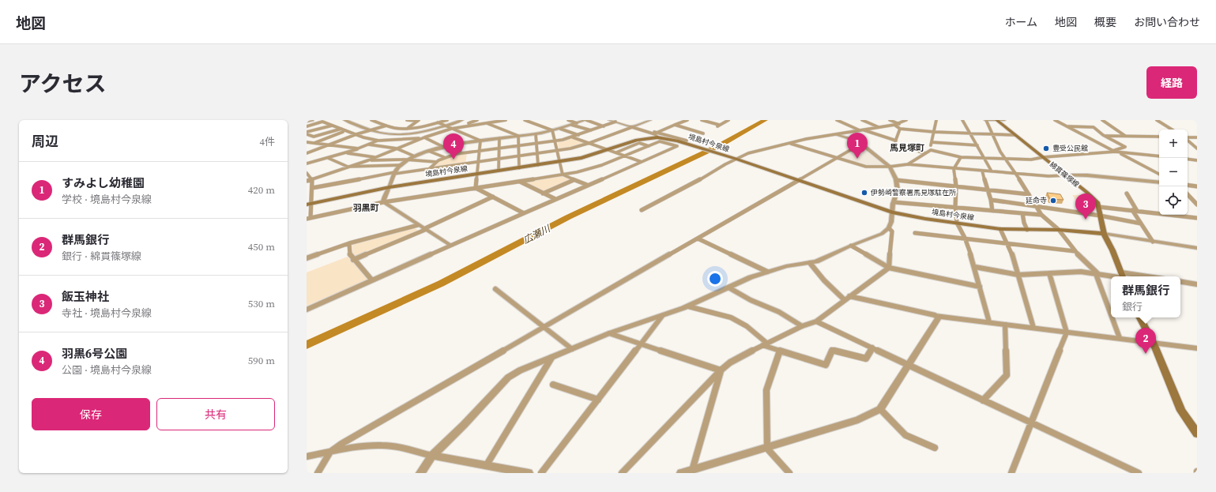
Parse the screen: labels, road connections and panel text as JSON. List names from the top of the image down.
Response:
{
  "streets": {
    "main road": ["境島村今泉線", "綿貫篠塚線"]
  },
  "districts": ["馬見塚町", "羽黒町"],
  "water": ["広瀬川"],
  "places": ["豊受公民館", "伊勢崎警察署馬見塚駐在所", "延命寺"],
  "page": {
    "header": "地図",
    "nav": [
      "ホーム",
      "地図",
      "概要",
      "お問い合わせ"
    ],
    "title": "アクセス",
    "buttons": [
      "経路",
      ["保存", "共有"]
    ],
    "heading": ["周辺", "4件"],
    "map_buttons": ["+", "−"],
    "pins": [
      "1",
      "4",
      "3",
      "2"
    ],
    "list": [
      {
        "mark": "1",
        "name": "すみよし幼稚園",
        "note": "学校 · 境島村今泉線",
        "value": "420 m"
      },
      {
        "mark": "2",
        "name": "群馬銀行",
        "note": "銀行 · 綿貫篠塚線",
        "value": "450 m"
      },
      {
        "mark": "3",
        "name": "飯玉神社",
        "note": "寺社 · 境島村今泉線",
        "value": "530 m"
      },
      {
        "mark": "4",
        "name": "羽黒6号公園",
        "note": "公園 · 境島村今泉線",
        "value": "590 m"
      }
    ],
    "popup": ["群馬銀行", "銀行"]
  }
}
